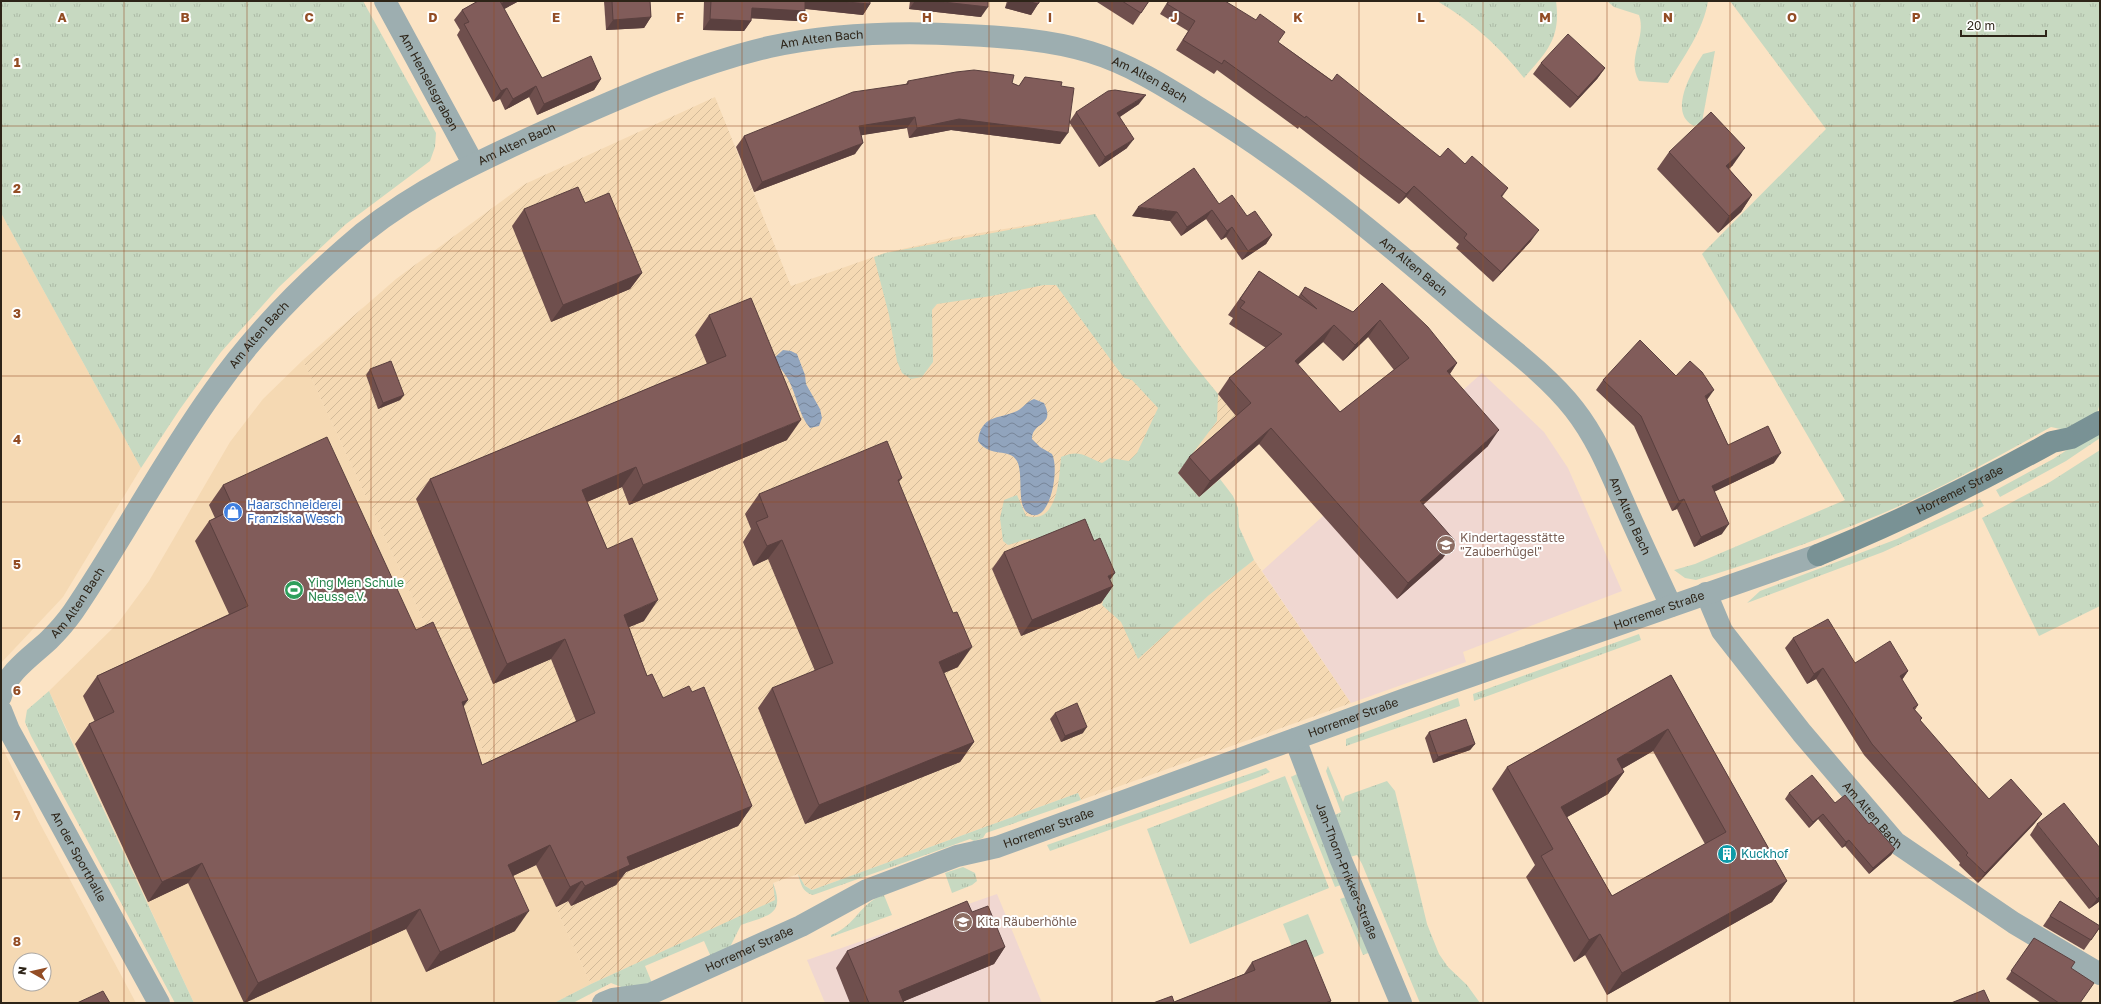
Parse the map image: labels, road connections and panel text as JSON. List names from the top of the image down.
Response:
{
  "streets": {
    "main road": ["Horremer Straße"],
    "street": [
      "Am Alten Bach",
      "Am Henselsgraben",
      "An der Sporthalle",
      "Jan-Thorn-Prikker-Straße"
    ]
  },
  "crossings": [
    ["Am Alten Bach", "Am Henselsgraben"],
    ["Am Alten Bach", "Horremer Straße"],
    ["Horremer Straße", "Jan-Thorn-Prikker-Straße"]
  ],
  "places": {
    "shop": ["Haarschneiderei Franziska Wesch"],
    "school or university": ["Kindertagesstätte \"Zauberhügel\"", "Kita Räuberhöhle"],
    "sports": ["Ying Men Schule Neuss e.V."],
    "building": ["Kuckhof"]
  },
  "scale_bar": "20 m",
  "north": "left",
  "grid": {
    "columns": [
      "A",
      "B",
      "C",
      "D",
      "E",
      "F",
      "G",
      "H",
      "I",
      "J",
      "K",
      "L",
      "M",
      "N",
      "O",
      "P"
    ],
    "rows": [
      "1",
      "2",
      "3",
      "4",
      "5",
      "6",
      "7",
      "8"
    ]
  }
}
